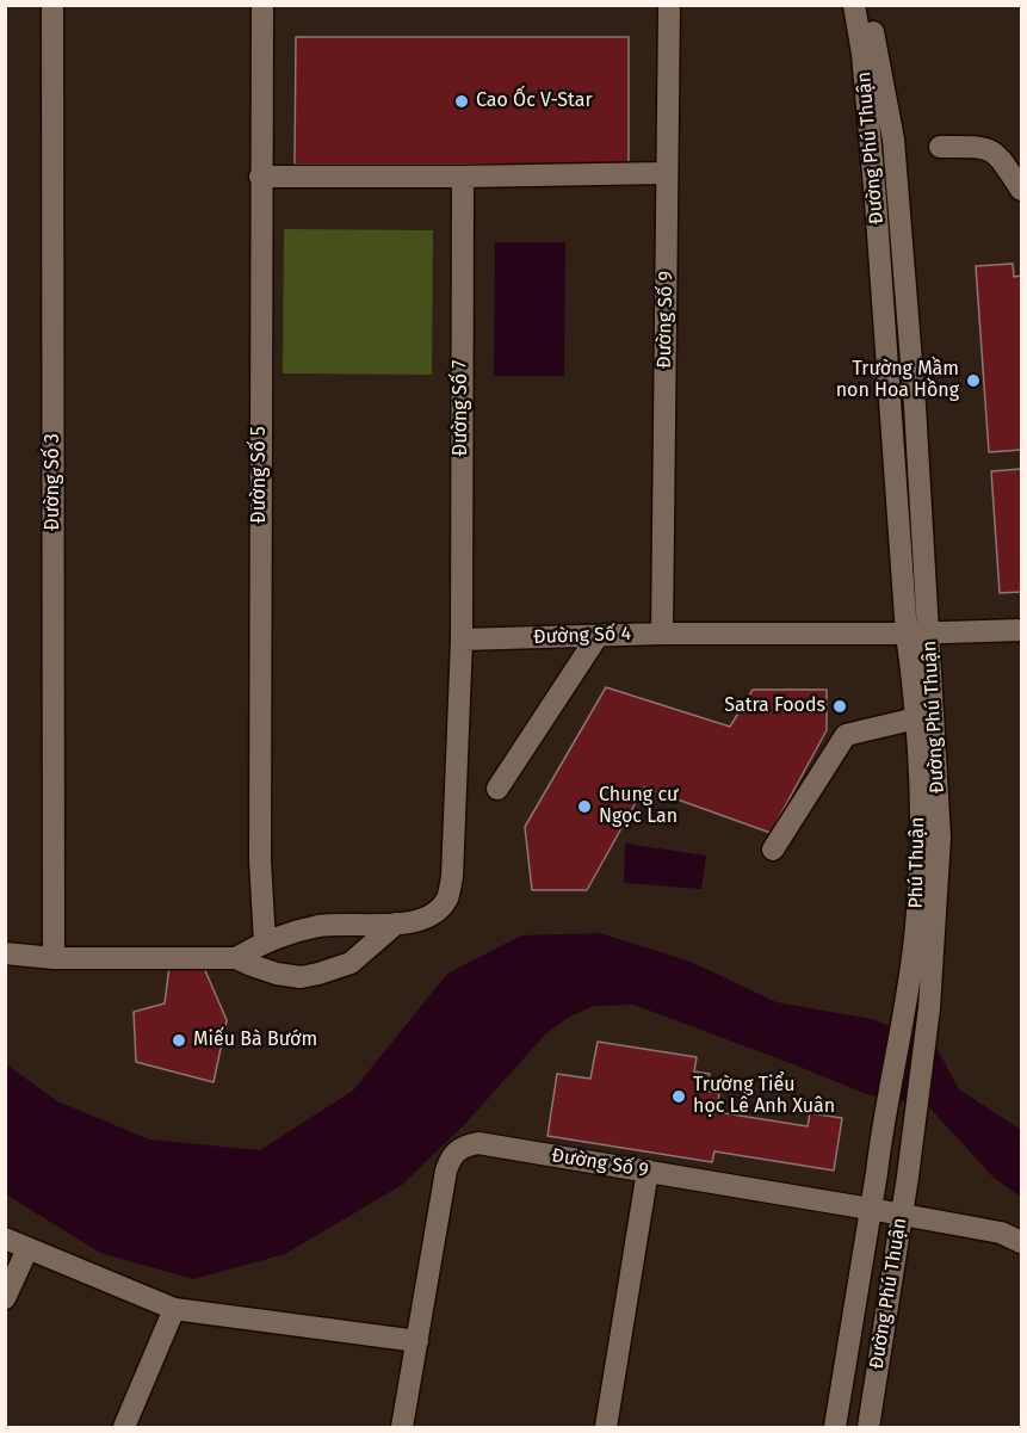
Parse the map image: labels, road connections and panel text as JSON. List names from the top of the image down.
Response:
{
  "streets": {
    "street": [
      "Đường Phú Thuận",
      "Đường Số 9",
      "Đường Số 7",
      "Đường Số 5",
      "Đường Số 3",
      "Đường Số 4",
      "Phú Thuận"
    ]
  },
  "crossings": [
    ["Đường Phú Thuận", "Đường Số 9"],
    ["Đường Phú Thuận", "Đường Số 4"],
    ["Đường Phú Thuận", "Phú Thuận"],
    ["Đường Số 9", "Đường Số 4"],
    ["Đường Số 7", "Đường Số 4"],
    ["Đường Số 4", "Phú Thuận"]
  ],
  "places": [
    "Cao Ốc V-Star",
    "Trường Mầm non Hoa Hồng",
    "Satra Foods",
    "Chung cư Ngọc Lan",
    "Miếu Bà Bướm",
    "Trường Tiểu học Lê Anh Xuân"
  ]
}
